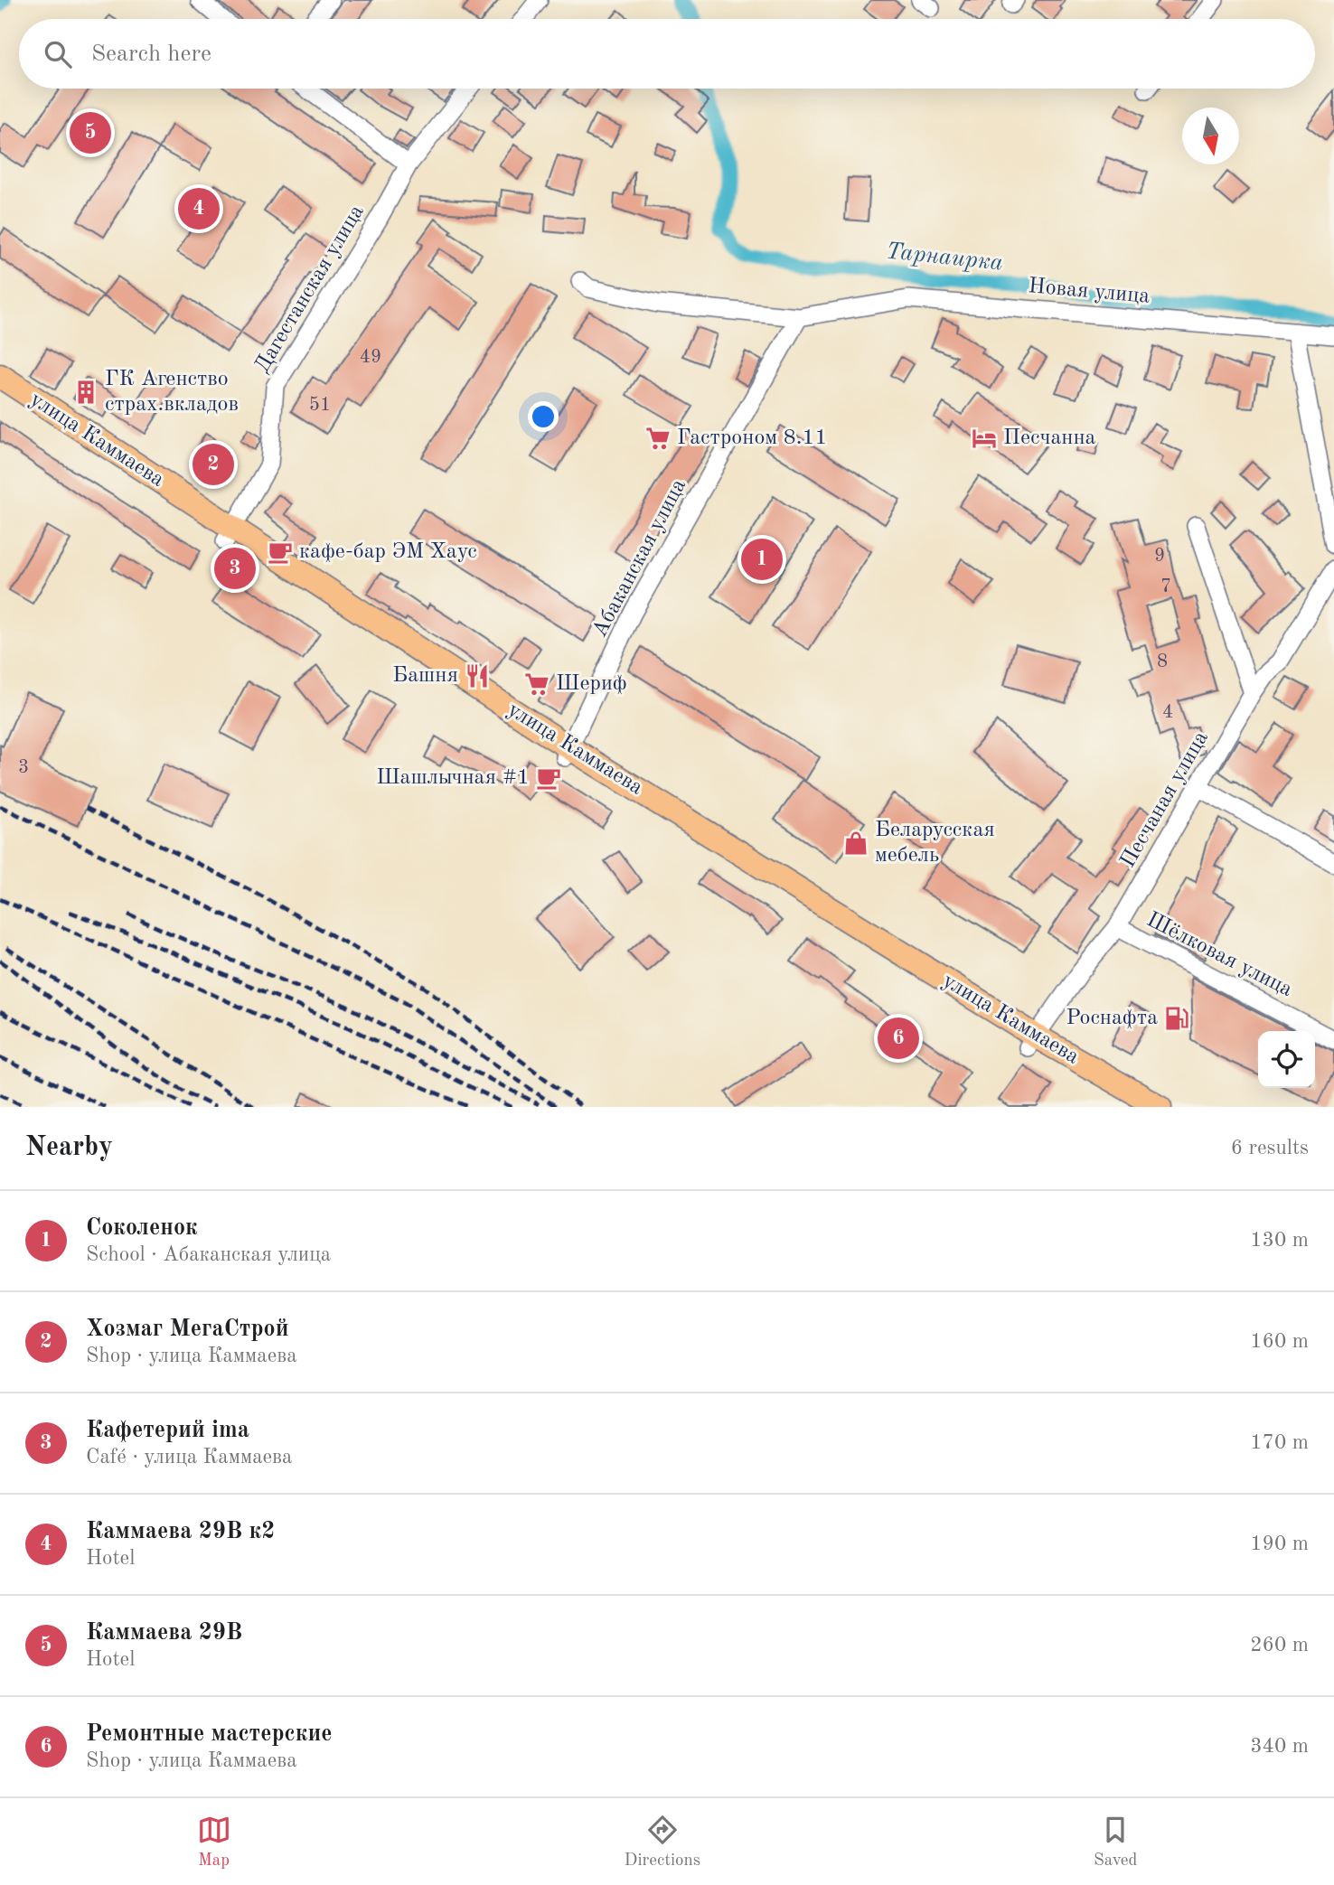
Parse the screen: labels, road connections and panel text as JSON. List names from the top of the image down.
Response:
{
  "streets": {
    "main road": ["улица Каммаева"],
    "street": [
      "Дагестанская улица",
      "Новая улица",
      "Абаканская улица",
      "Песчаная улица",
      "Шёлковая улица"
    ]
  },
  "crossings": [
    ["Дагестанская улица", "улица Каммаева"],
    ["Новая улица", "Абаканская улица"],
    ["улица Каммаева", "Абаканская улица"],
    ["улица Каммаева", "Песчаная улица"],
    ["Песчаная улица", "Шёлковая улица"]
  ],
  "water": ["Тарнаирка"],
  "places": {
    "building": ["ГК Агенство страх.вкладов"],
    "supermarket": ["Гастроном 8.11", "Шериф"],
    "hotel": ["Песчанна"],
    "cafe": ["кафе-бар ЭМ Хаус", "Шашлычная #1"],
    "restaurant": ["Башня"],
    "shop": ["Беларусская мебель"],
    "fuel station": ["Роснафта"]
  },
  "house_numbers": [
    "49",
    "51",
    "9",
    "7",
    "8",
    "4",
    "3"
  ],
  "north": "bottom",
  "page": {
    "search": "Search here",
    "pins": [
      "5",
      "4",
      "2",
      "1",
      "3",
      "6"
    ],
    "heading": ["Nearby", "6 results"],
    "list": [
      {
        "mark": "1",
        "name": "Соколенок",
        "note": "School · Абаканская улица",
        "value": "130 m"
      },
      {
        "mark": "2",
        "name": "Хозмаг МегаСтрой",
        "note": "Shop · улица Каммаева",
        "value": "160 m"
      },
      {
        "mark": "3",
        "name": "Кафетерий ima",
        "note": "Café · улица Каммаева",
        "value": "170 m"
      },
      {
        "mark": "4",
        "name": "Каммаева 29В к2",
        "note": "Hotel",
        "value": "190 m"
      },
      {
        "mark": "5",
        "name": "Каммаева 29В",
        "note": "Hotel",
        "value": "260 m"
      },
      {
        "mark": "6",
        "name": "Ремонтные мастерские",
        "note": "Shop · улица Каммаева",
        "value": "340 m"
      }
    ],
    "nav": ["Map", "Directions", "Saved"]
  }
}
